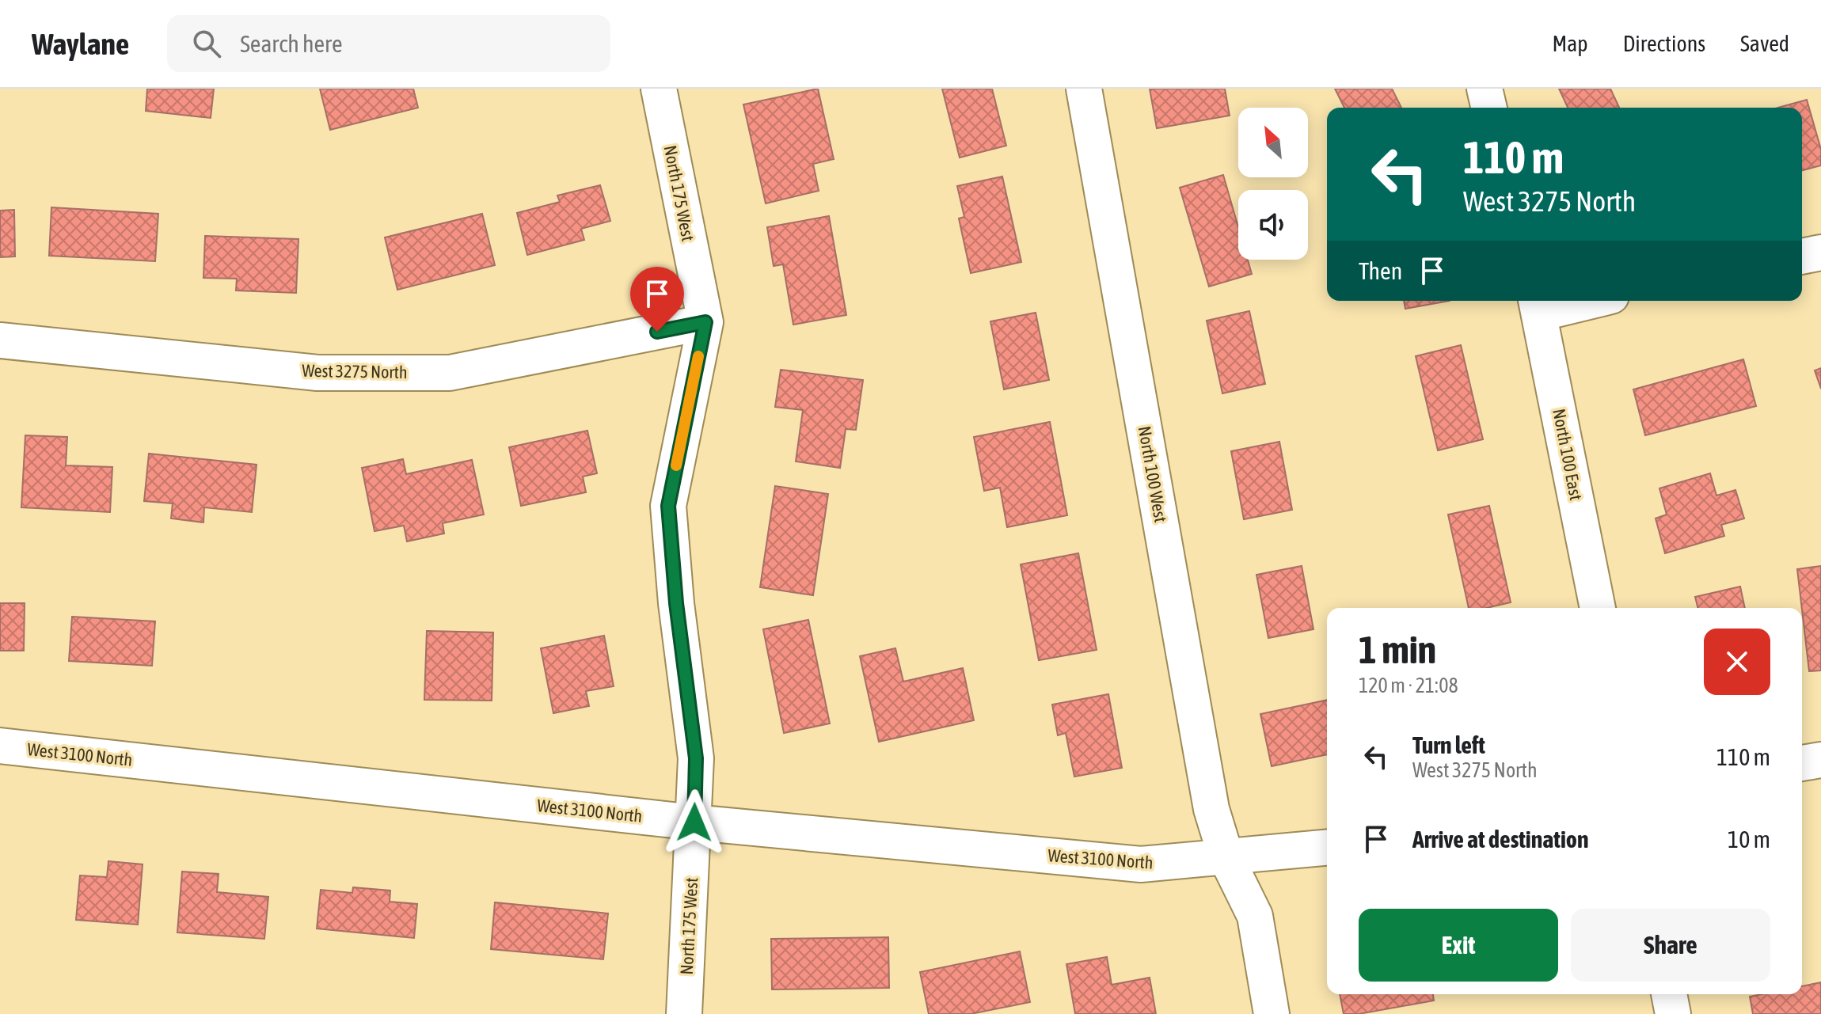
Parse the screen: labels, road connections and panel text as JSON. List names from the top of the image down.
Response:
{
  "streets": {
    "street": [
      "North 175 West",
      "West 3275 North",
      "North 100 East",
      "North 100 West",
      "West 3100 North"
    ]
  },
  "crossings": [
    ["North 175 West", "West 3275 North"],
    ["North 175 West", "West 3100 North"],
    ["North 100 West", "West 3100 North"]
  ],
  "north": "top left",
  "page": {
    "header": "Waylane",
    "search": "Search here",
    "nav": ["Map", "Directions", "Saved"],
    "turn": ["110 m", "West 3275 North"],
    "then": "Then",
    "heading": ["1 min", "120 m · 21:08"],
    "list": [
      {
        "name": "Turn left",
        "note": "West 3275 North",
        "value": "110 m"
      },
      {
        "name": "Arrive at destination",
        "value": "10 m"
      }
    ],
    "buttons": ["Exit", "Share"]
  }
}
